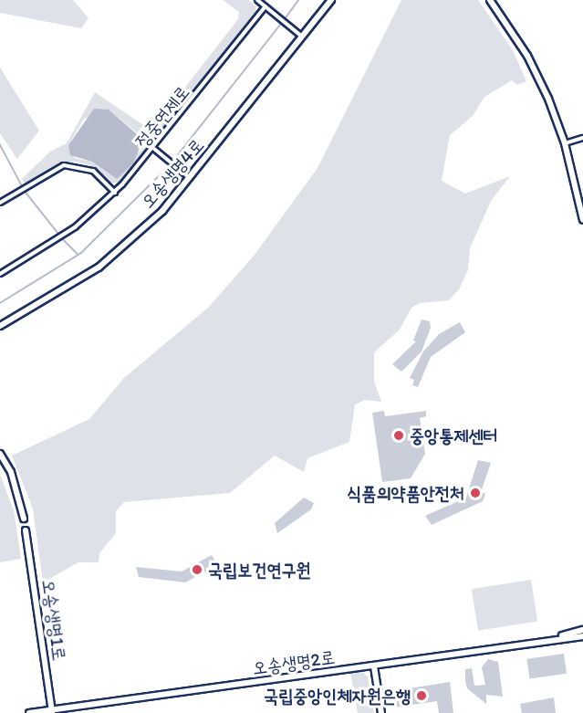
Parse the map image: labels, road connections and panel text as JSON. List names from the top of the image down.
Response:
{
  "streets": {
    "street": [
      "정중연제로",
      "오송생명4로",
      "오송생명1로",
      "오송생명2로"
    ]
  },
  "crossings": [
    ["오송생명1로", "오송생명2로"]
  ],
  "places": [
    "중앙통제센터",
    "식품의약품안전처",
    "국립보건연구원",
    "국립중앙인체자원은행"
  ]
}
